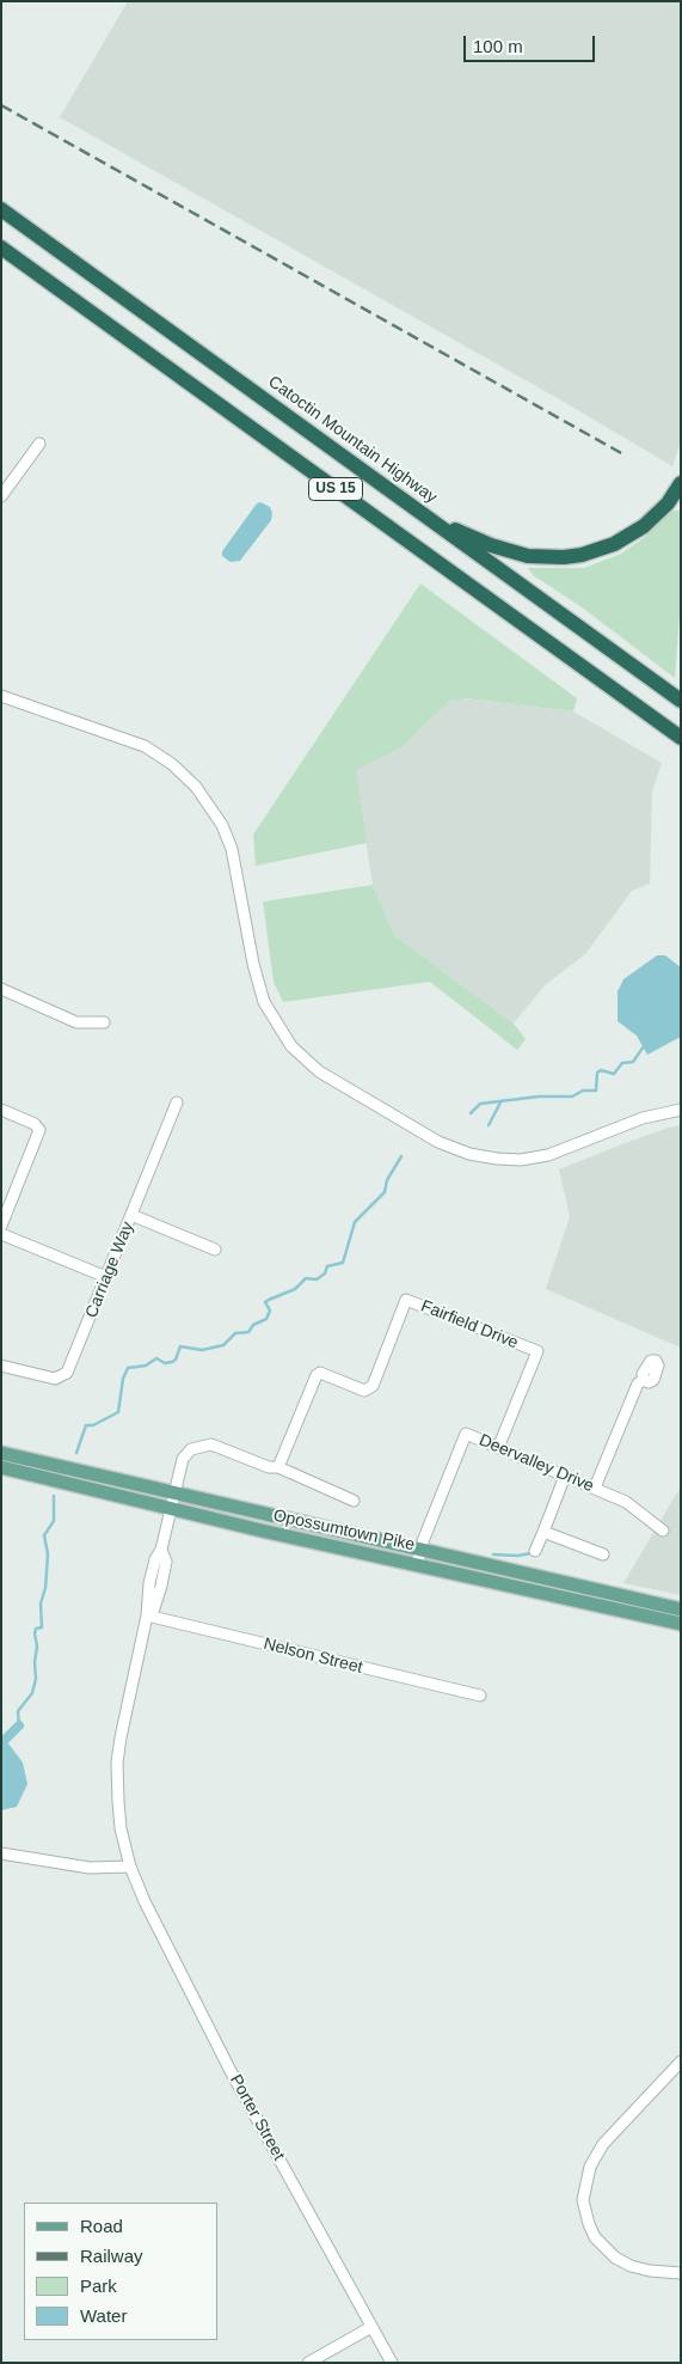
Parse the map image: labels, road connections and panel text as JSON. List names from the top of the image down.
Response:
{
  "streets": {
    "highway": ["Catoctin Mountain Highway", "US 15"],
    "main road": ["Opossumtown Pike"],
    "street": [
      "Carriage Way",
      "Fairfield Drive",
      "Deervalley Drive",
      "Nelson Street",
      "Porter Street"
    ]
  },
  "crossings": [
    ["Fairfield Drive", "Deervalley Drive"],
    ["Deervalley Drive", "Opossumtown Pike"],
    ["Opossumtown Pike", "Porter Street"],
    ["Nelson Street", "Porter Street"]
  ],
  "legend": [
    "Road",
    "Railway",
    "Park",
    "Water"
  ],
  "scale_bar": "100 m"
}
